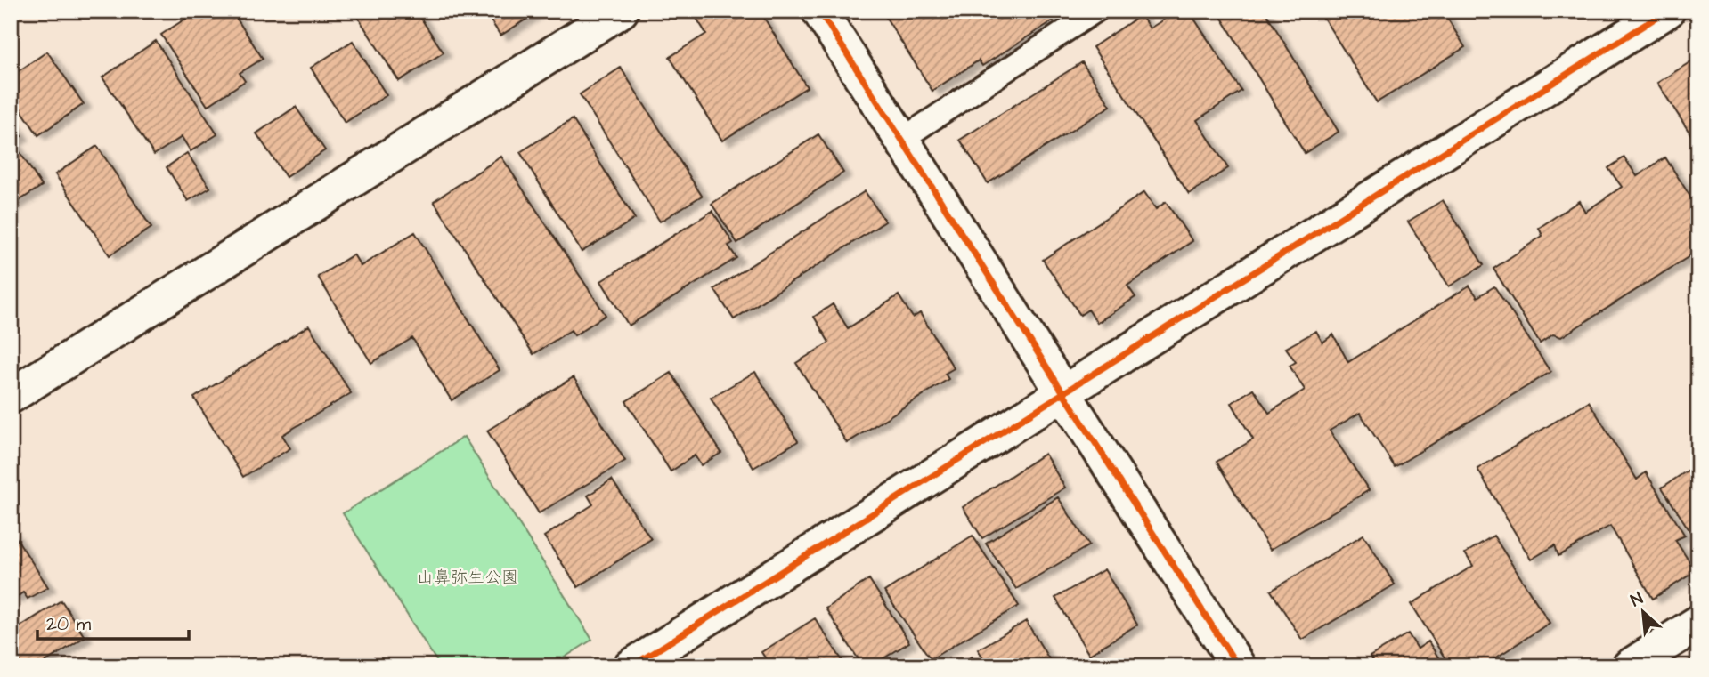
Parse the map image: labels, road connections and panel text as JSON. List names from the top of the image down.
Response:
{
  "parks": ["山鼻弥生公園"],
  "scale_bar": "20 m",
  "north": "top left"
}
